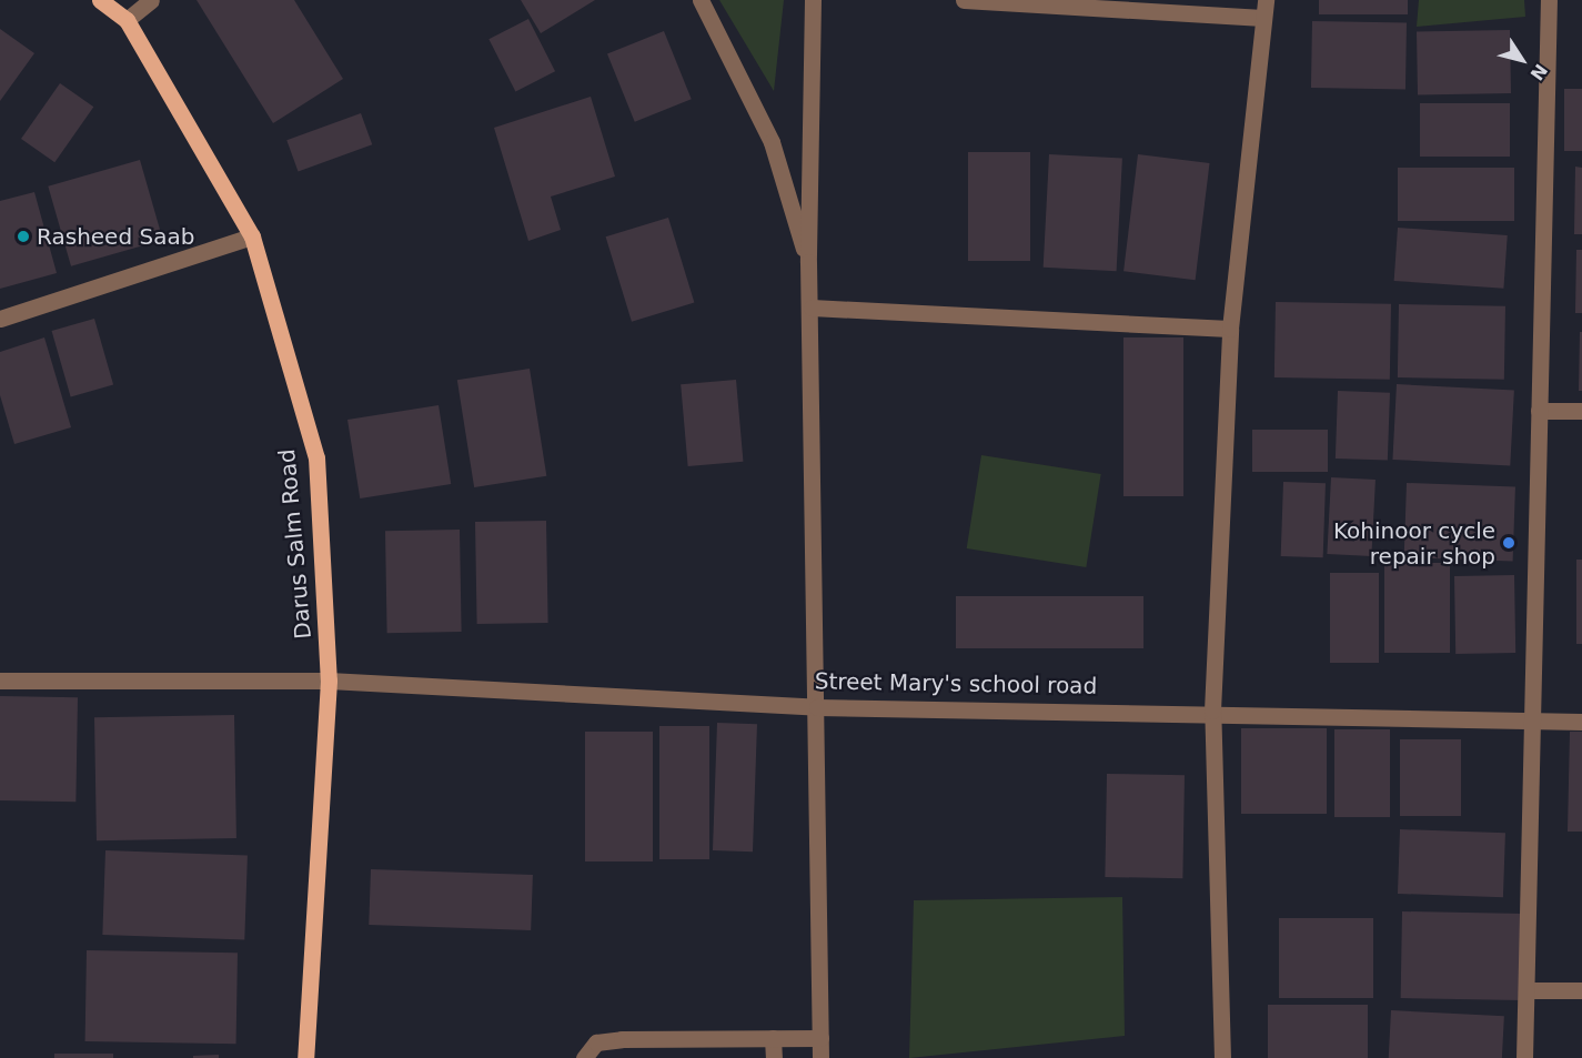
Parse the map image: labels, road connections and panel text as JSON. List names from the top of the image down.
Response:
{
  "streets": {
    "main road": ["Darus Salm Road"],
    "street": ["Street Mary's school road"]
  },
  "crossings": [
    ["Darus Salm Road", "Street Mary's school road"]
  ],
  "places": ["Rasheed Saab", "Kohinoor cycle repair shop"],
  "north": "bottom right"
}
